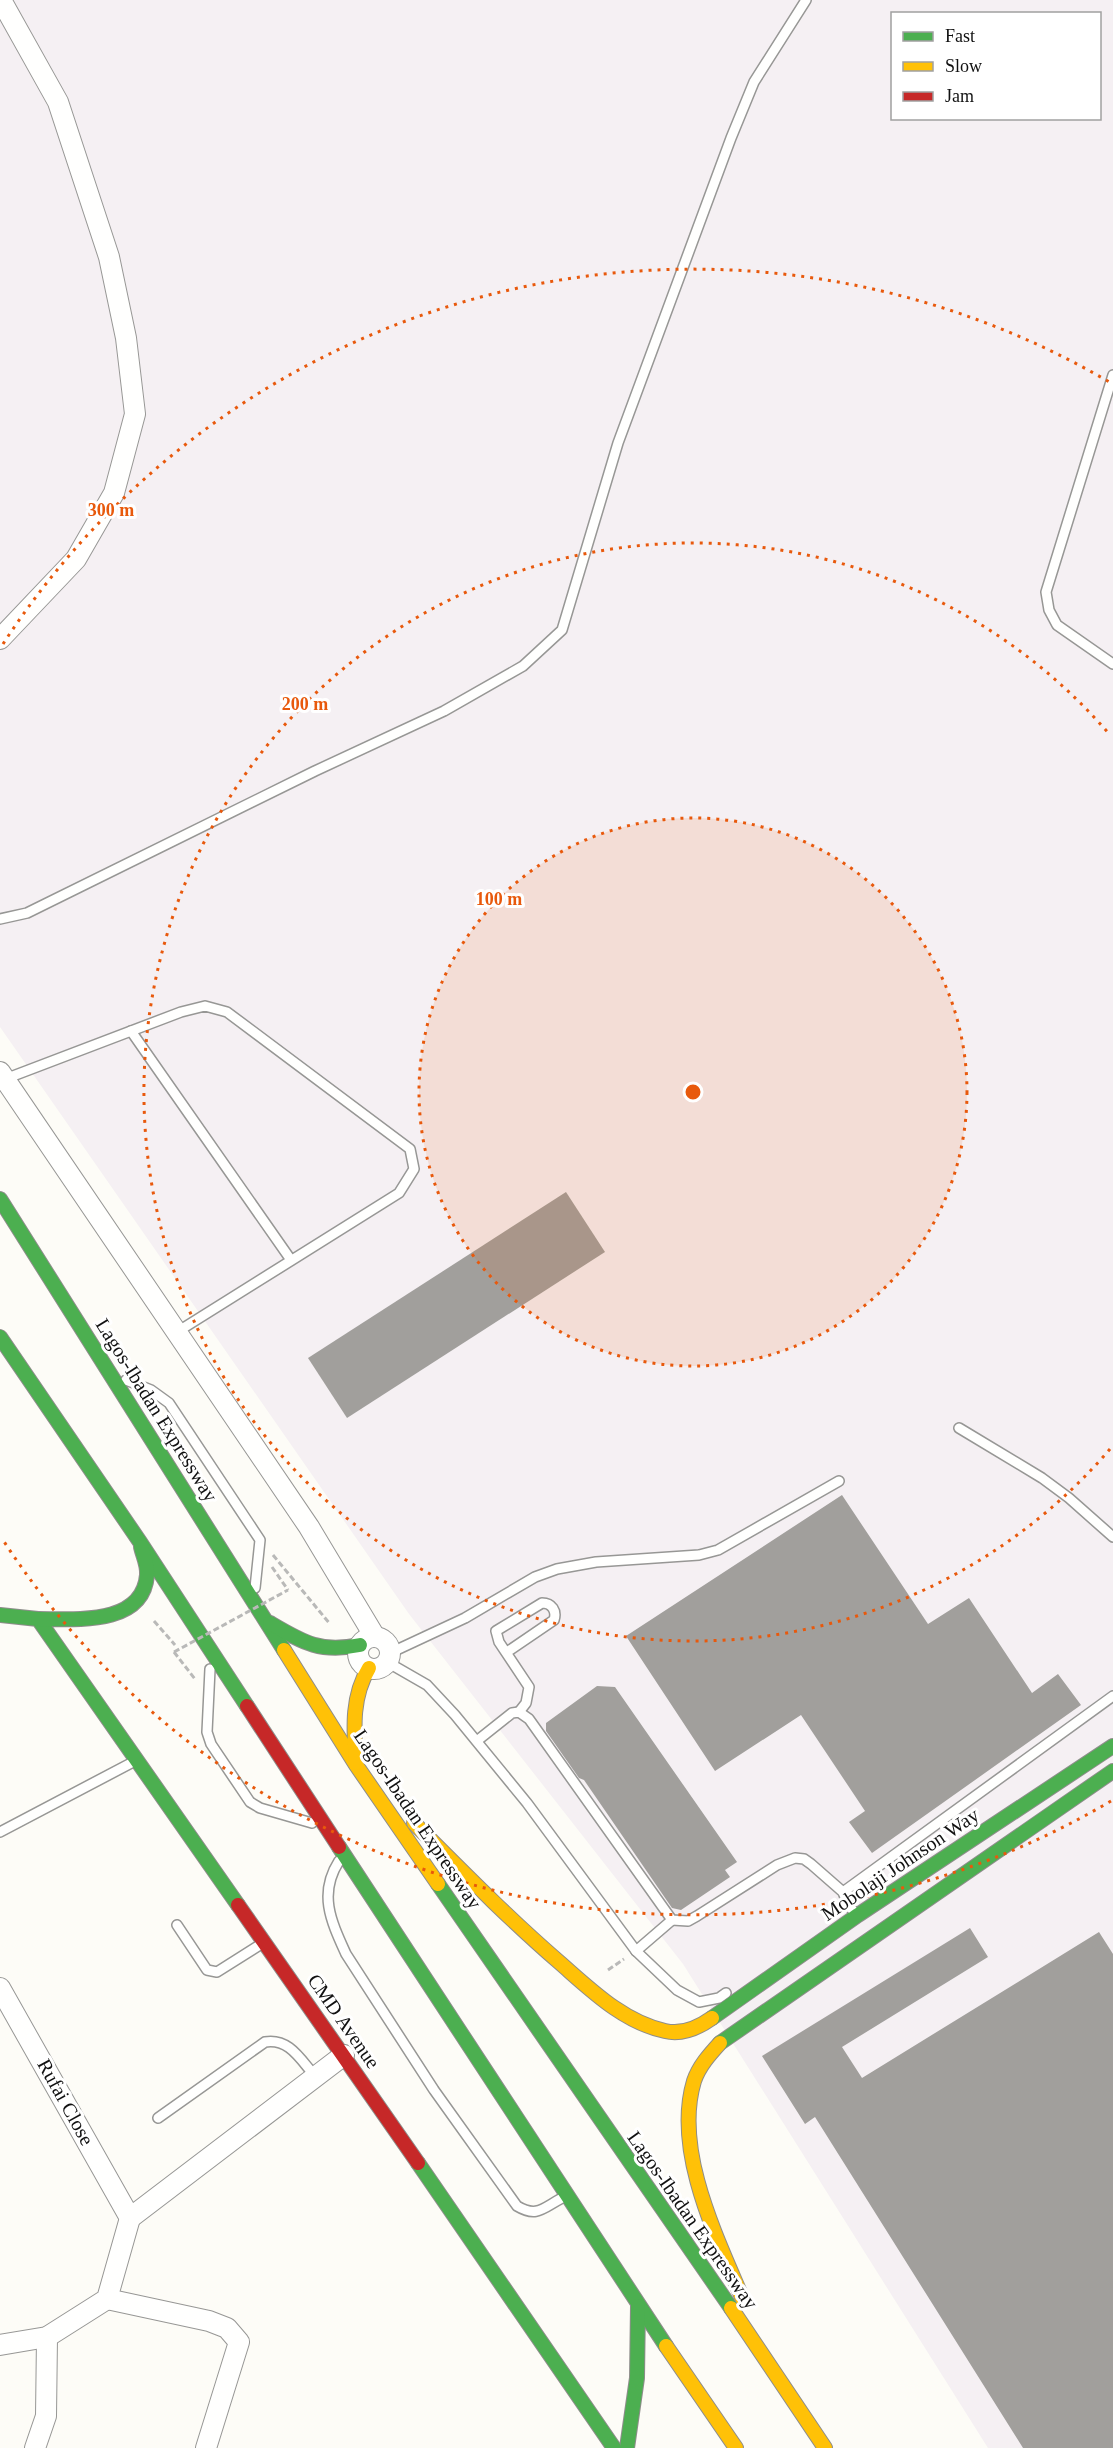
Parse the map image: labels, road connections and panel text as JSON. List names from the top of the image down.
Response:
{
  "streets": {
    "main road": ["Lagos-Ibadan Expressway", "Mobolaji Johnson Way", "CMD Avenue"],
    "street": ["Rufai Close"]
  },
  "crossings": [
    ["Lagos-Ibadan Expressway", "Mobolaji Johnson Way"]
  ],
  "legend": ["Fast", "Slow", "Jam"],
  "rings": ["300 m", "200 m", "100 m"]
}
